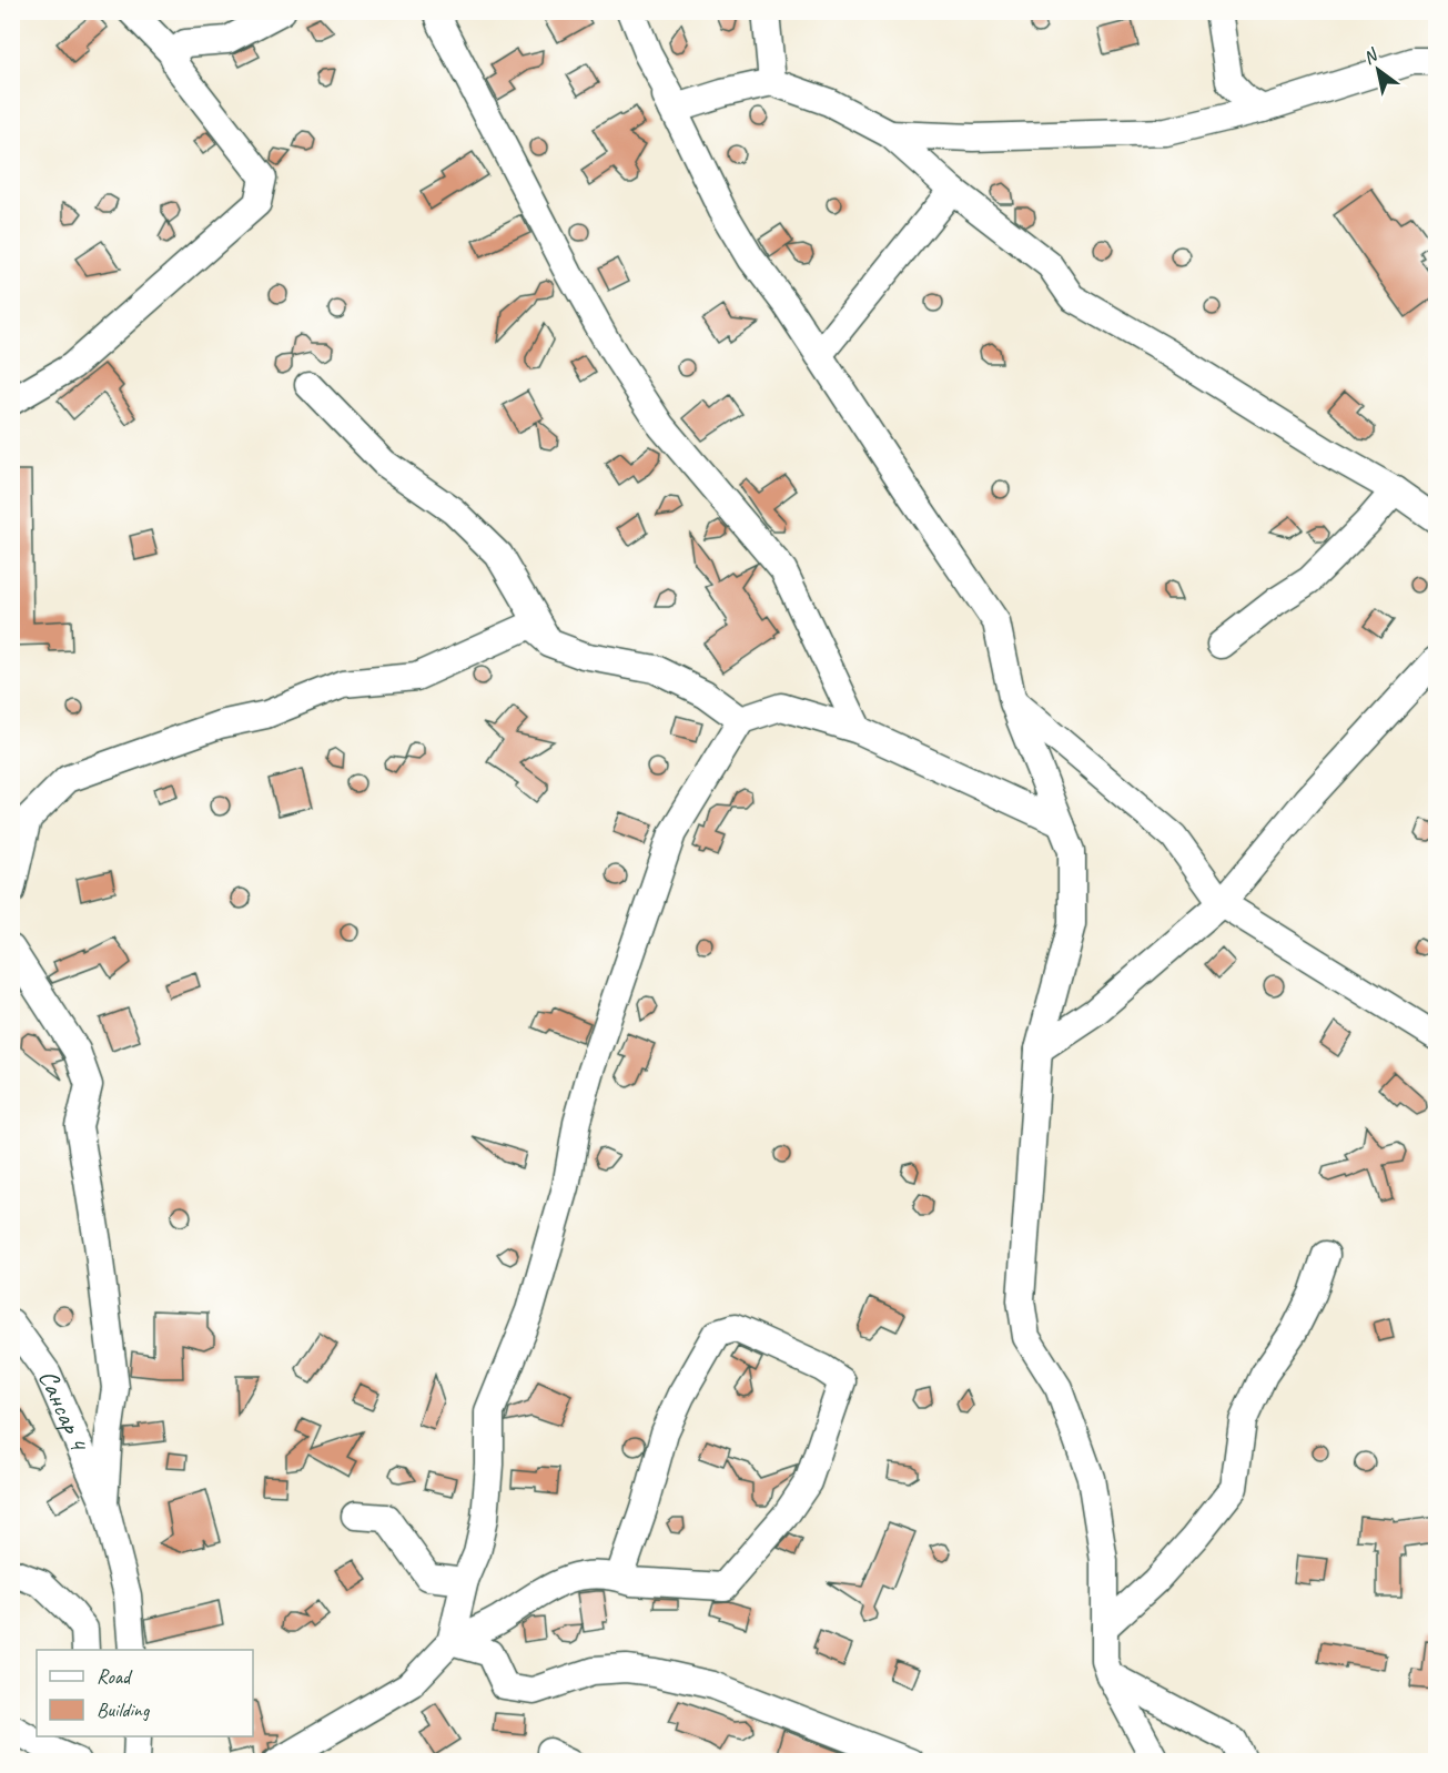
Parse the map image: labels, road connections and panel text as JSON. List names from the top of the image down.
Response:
{
  "streets": {
    "street": ["Сансар 4"]
  },
  "legend": ["Road", "Building"],
  "north": "top left"
}
